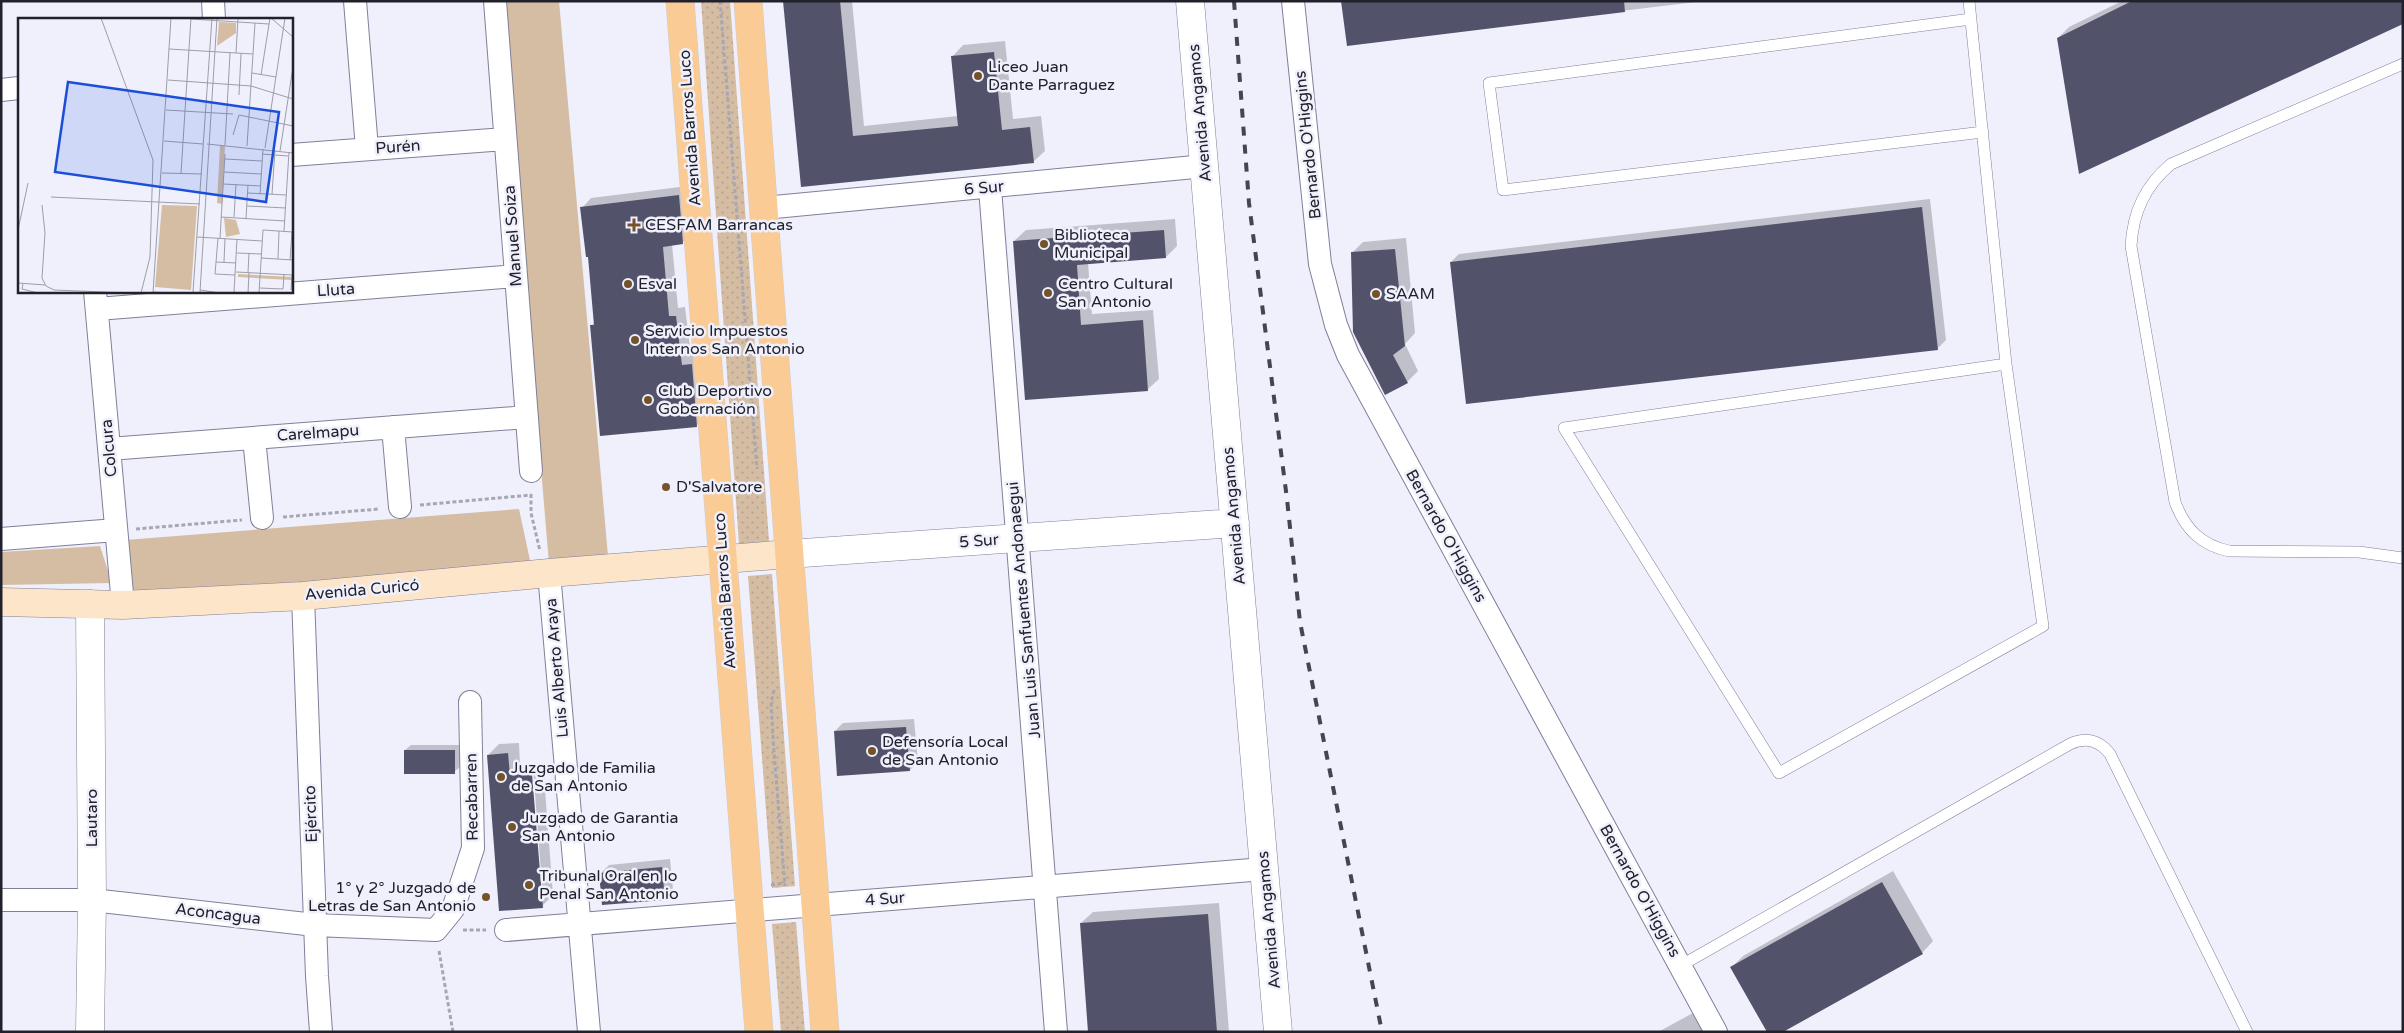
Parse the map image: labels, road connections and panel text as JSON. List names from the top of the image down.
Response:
{
  "streets": {
    "main road": ["Avenida Barros Luco", "5 Sur", "Avenida Curicó"],
    "street": [
      "Avenida Angamos",
      "Bernardo O'Higgins",
      "Purén",
      "6 Sur",
      "Manuel Soiza",
      "Lluta",
      "Carelmapu",
      "Colcura",
      "Juan Luis Sanfuentes Andonaegui",
      "Luis Alberto Araya",
      "Recabarren",
      "Ejército",
      "Lautaro",
      "4 Sur",
      "Aconcagua"
    ]
  },
  "crossings": [
    ["Avenida Angamos", "6 Sur"],
    ["Avenida Angamos", "5 Sur"],
    ["Avenida Angamos", "4 Sur"],
    ["Avenida Barros Luco", "5 Sur"],
    ["Avenida Barros Luco", "Avenida Curicó"],
    ["Avenida Barros Luco", "4 Sur"],
    ["Purén", "Manuel Soiza"],
    ["6 Sur", "Juan Luis Sanfuentes Andonaegui"],
    ["Manuel Soiza", "Lluta"],
    ["Manuel Soiza", "Carelmapu"],
    ["Lluta", "Colcura"],
    ["Carelmapu", "Colcura"],
    ["Colcura", "Avenida Curicó"],
    ["5 Sur", "Avenida Curicó"],
    ["5 Sur", "Juan Luis Sanfuentes Andonaegui"],
    ["Avenida Curicó", "Luis Alberto Araya"],
    ["Avenida Curicó", "Ejército"],
    ["Avenida Curicó", "Lautaro"],
    ["Juan Luis Sanfuentes Andonaegui", "4 Sur"],
    ["Luis Alberto Araya", "4 Sur"],
    ["Recabarren", "Aconcagua"],
    ["Ejército", "Aconcagua"],
    ["Lautaro", "Aconcagua"]
  ],
  "places": {
    "other": [
      "Liceo Juan Dante Parraguez",
      "Biblioteca Municipal",
      "Esval",
      "Centro Cultural San Antonio",
      "SAAM",
      "Servicio Impuestos Internos San Antonio",
      "Club Deportivo Gobernación",
      "D'Salvatore",
      "Defensoría Local de San Antonio",
      "Juzgado de Familia de San Antonio",
      "Juzgado de Garantia San Antonio",
      "Tribunal Oral en lo Penal San Antonio",
      "1° y 2° Juzgado de Letras de San Antonio"
    ],
    "health": ["CESFAM Barrancas"]
  }
}
